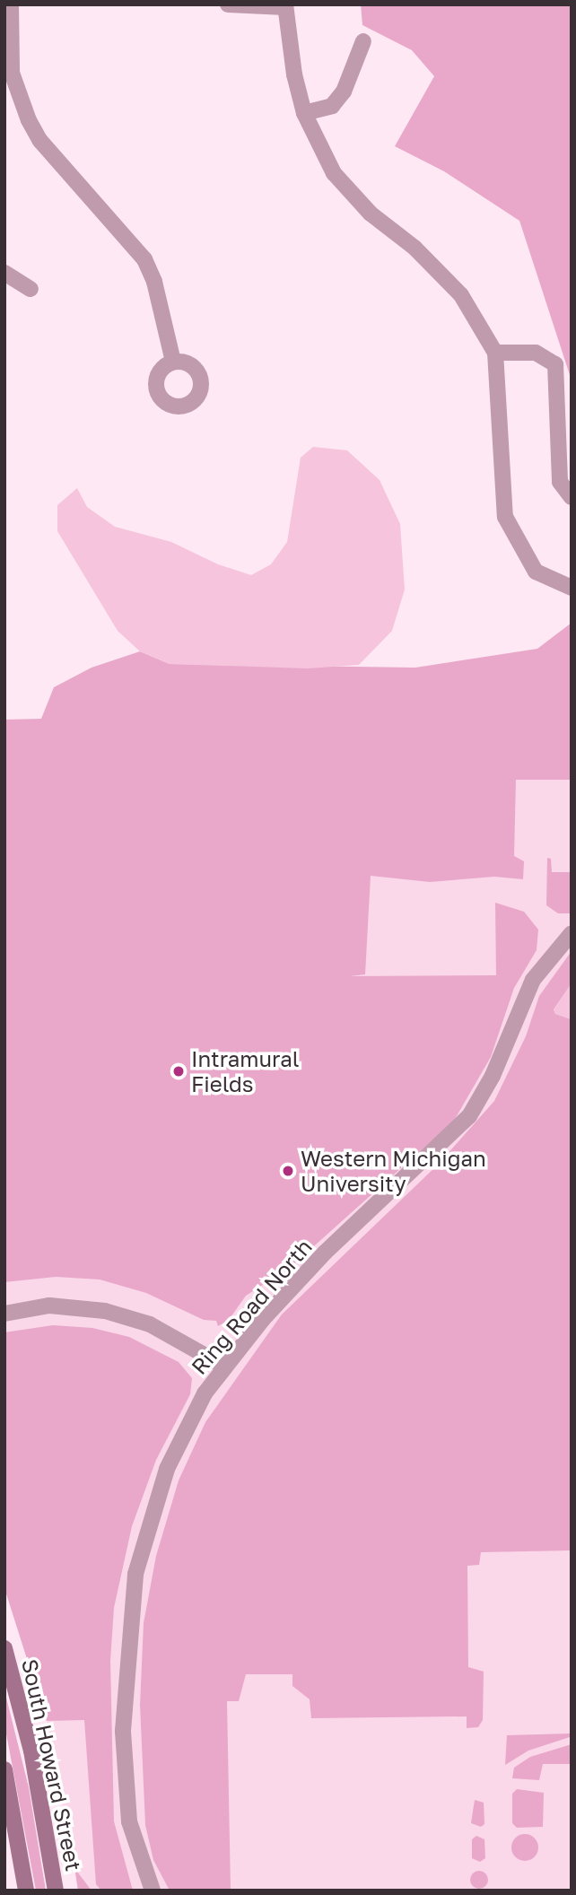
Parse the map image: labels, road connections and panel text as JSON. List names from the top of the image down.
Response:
{
  "streets": {
    "street": ["Ring Road North", "South Howard Street"]
  },
  "places": ["Intramural Fields", "Western Michigan University"]
}
